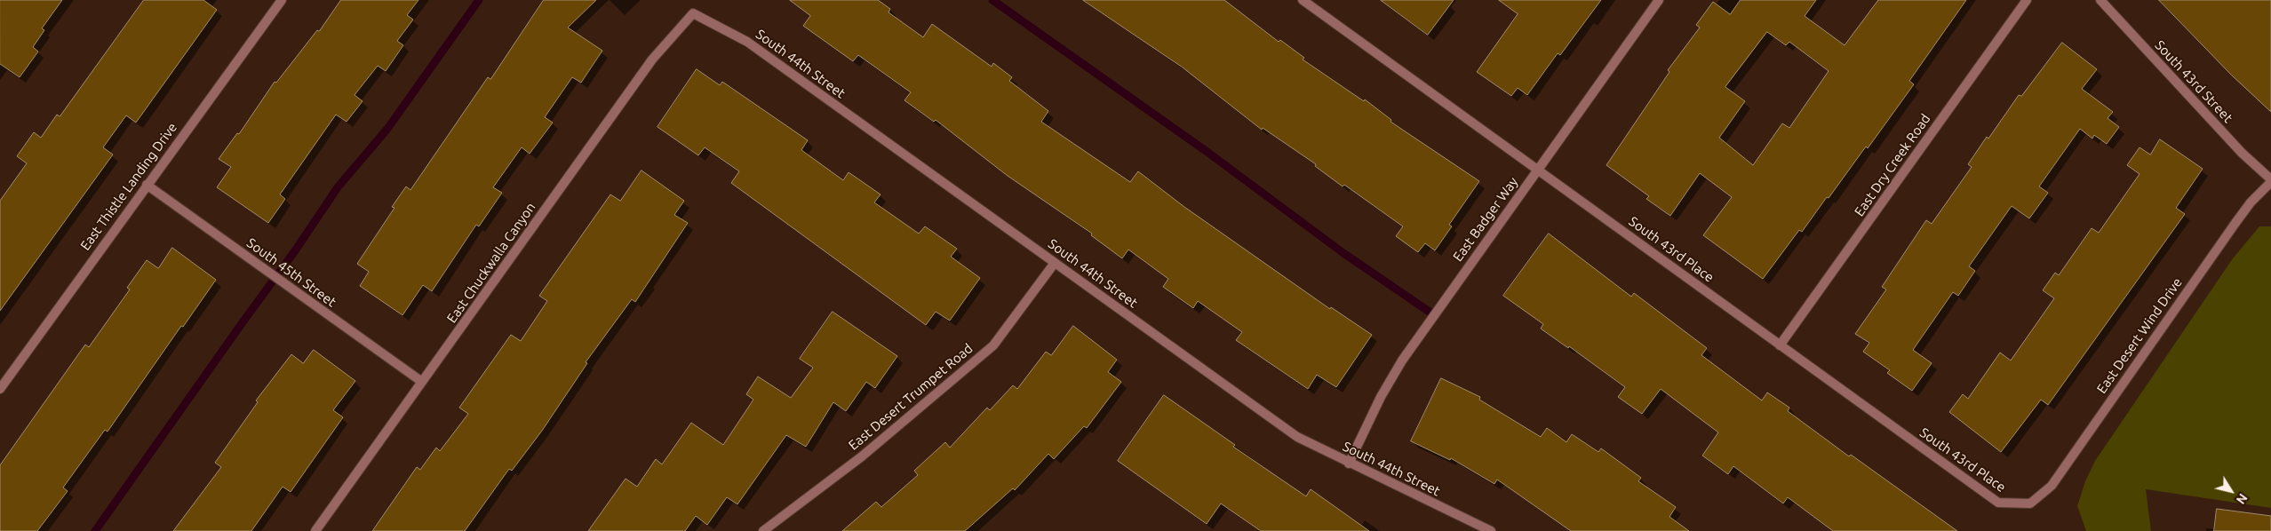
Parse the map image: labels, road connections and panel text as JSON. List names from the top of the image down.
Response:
{
  "streets": {
    "street": [
      "South 44th Street",
      "South 43rd Street",
      "East Dry Creek Road",
      "East Thistle Landing Drive",
      "East Badger Way",
      "South 43rd Place",
      "East Chuckwalla Canyon",
      "South 45th Street",
      "East Desert Wind Drive",
      "East Desert Trumpet Road"
    ]
  },
  "crossings": [
    ["South 44th Street", "East Badger Way"],
    ["South 44th Street", "East Chuckwalla Canyon"],
    ["South 44th Street", "East Desert Trumpet Road"],
    ["South 43rd Street", "East Desert Wind Drive"],
    ["East Dry Creek Road", "South 43rd Place"],
    ["East Thistle Landing Drive", "South 45th Street"],
    ["East Badger Way", "South 43rd Place"],
    ["South 43rd Place", "East Desert Wind Drive"],
    ["East Chuckwalla Canyon", "South 45th Street"]
  ],
  "north": "bottom right"
}
